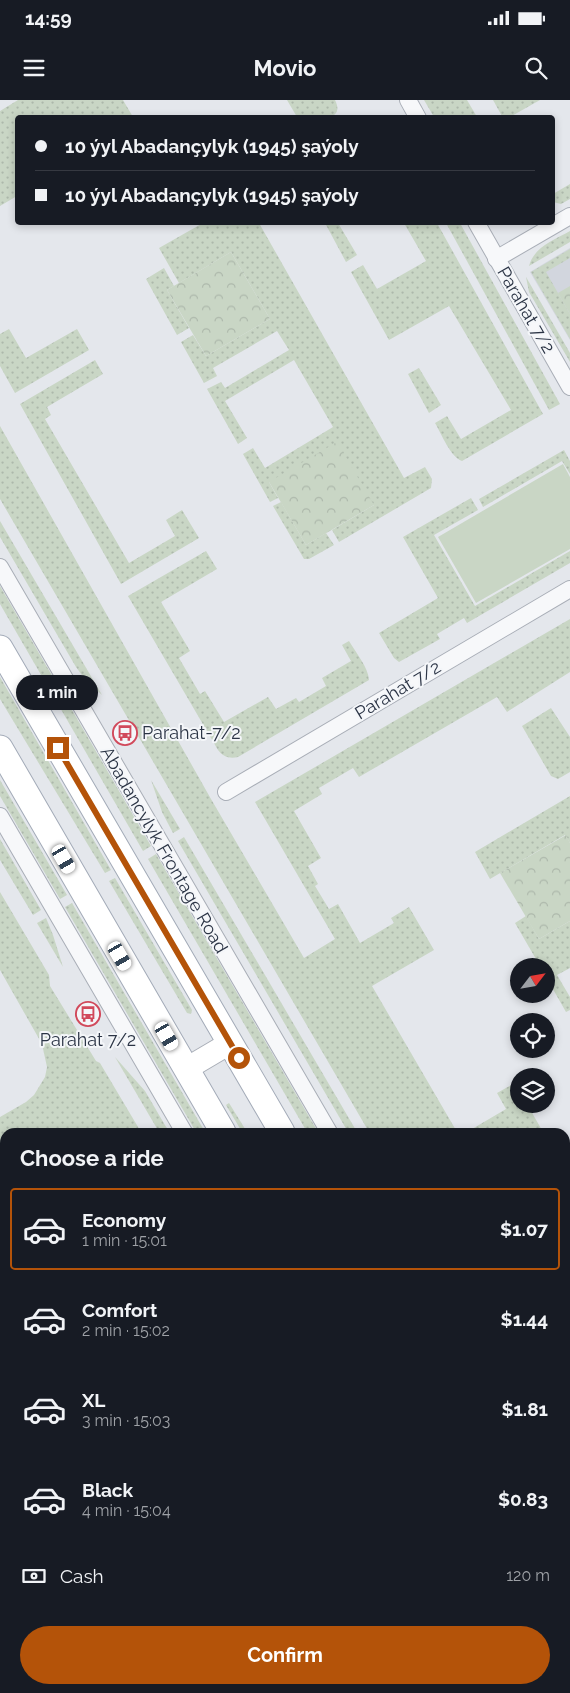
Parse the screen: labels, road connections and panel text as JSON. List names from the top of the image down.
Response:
{
  "streets": {
    "street": ["Parahat 7/2", "Abadancylyk Frontage Road"]
  },
  "places": {
    "bus stop": ["Parahat-7/2", "Parahat 7/2"]
  },
  "north": "top right",
  "page": {
    "status": "14:59",
    "header": "Movio",
    "banner": ["10 ýyl Abadançylyk (1945) şaýoly", "10 ýyl Abadançylyk (1945) şaýoly"],
    "bubble": "1 min",
    "heading": "Choose a ride",
    "list": [
      {
        "name": "Economy",
        "note": "1 min · 15:01",
        "value": "$1.07"
      },
      {
        "name": "Comfort",
        "note": "2 min · 15:02",
        "value": "$1.44"
      },
      {
        "name": "XL",
        "note": "3 min · 15:03",
        "value": "$1.81"
      },
      {
        "name": "Black",
        "note": "4 min · 15:04",
        "value": "$0.83"
      }
    ],
    "pay": ["Cash", "120 m"],
    "buttons": "Confirm"
  }
}
